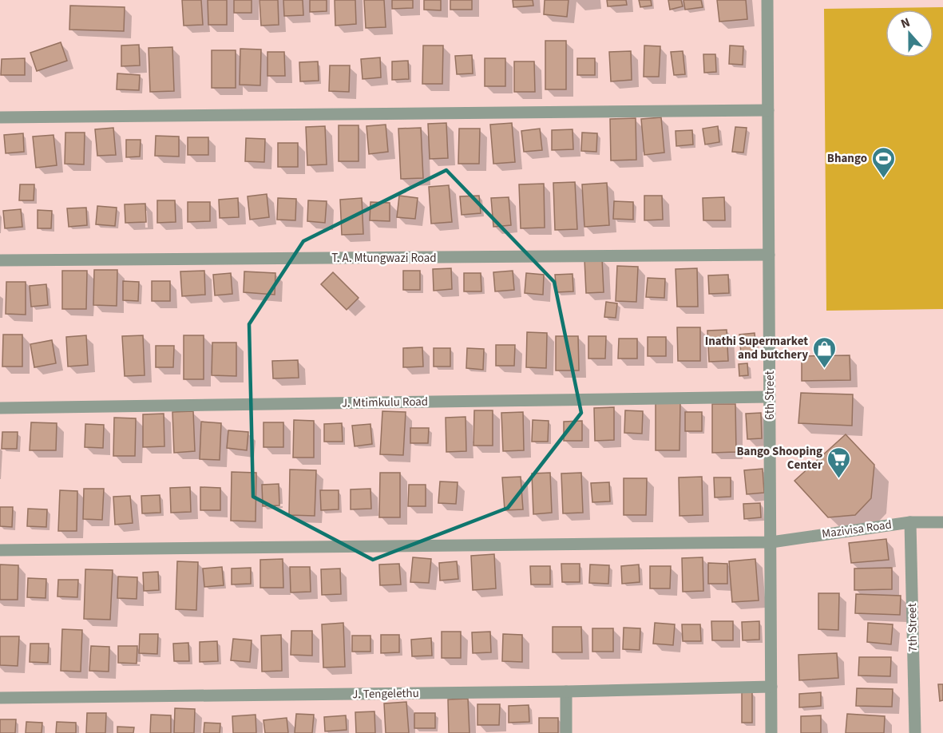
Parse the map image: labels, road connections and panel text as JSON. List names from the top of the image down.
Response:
{
  "streets": {
    "street": [
      "T. A. Mtungwazi Road",
      "6th Street",
      "J. Mtimkulu Road",
      "Mazivisa Road",
      "7th Street",
      "J. Tengelethu"
    ]
  },
  "crossings": [
    ["T. A. Mtungwazi Road", "6th Street"],
    ["6th Street", "J. Mtimkulu Road"],
    ["6th Street", "Mazivisa Road"],
    ["6th Street", "J. Tengelethu"],
    ["Mazivisa Road", "7th Street"]
  ],
  "places": {
    "sports": ["Bhango"],
    "shop": ["Inathi Supermarket and butchery"],
    "supermarket": ["Bango Shooping Center"]
  },
  "north": "top"
}
